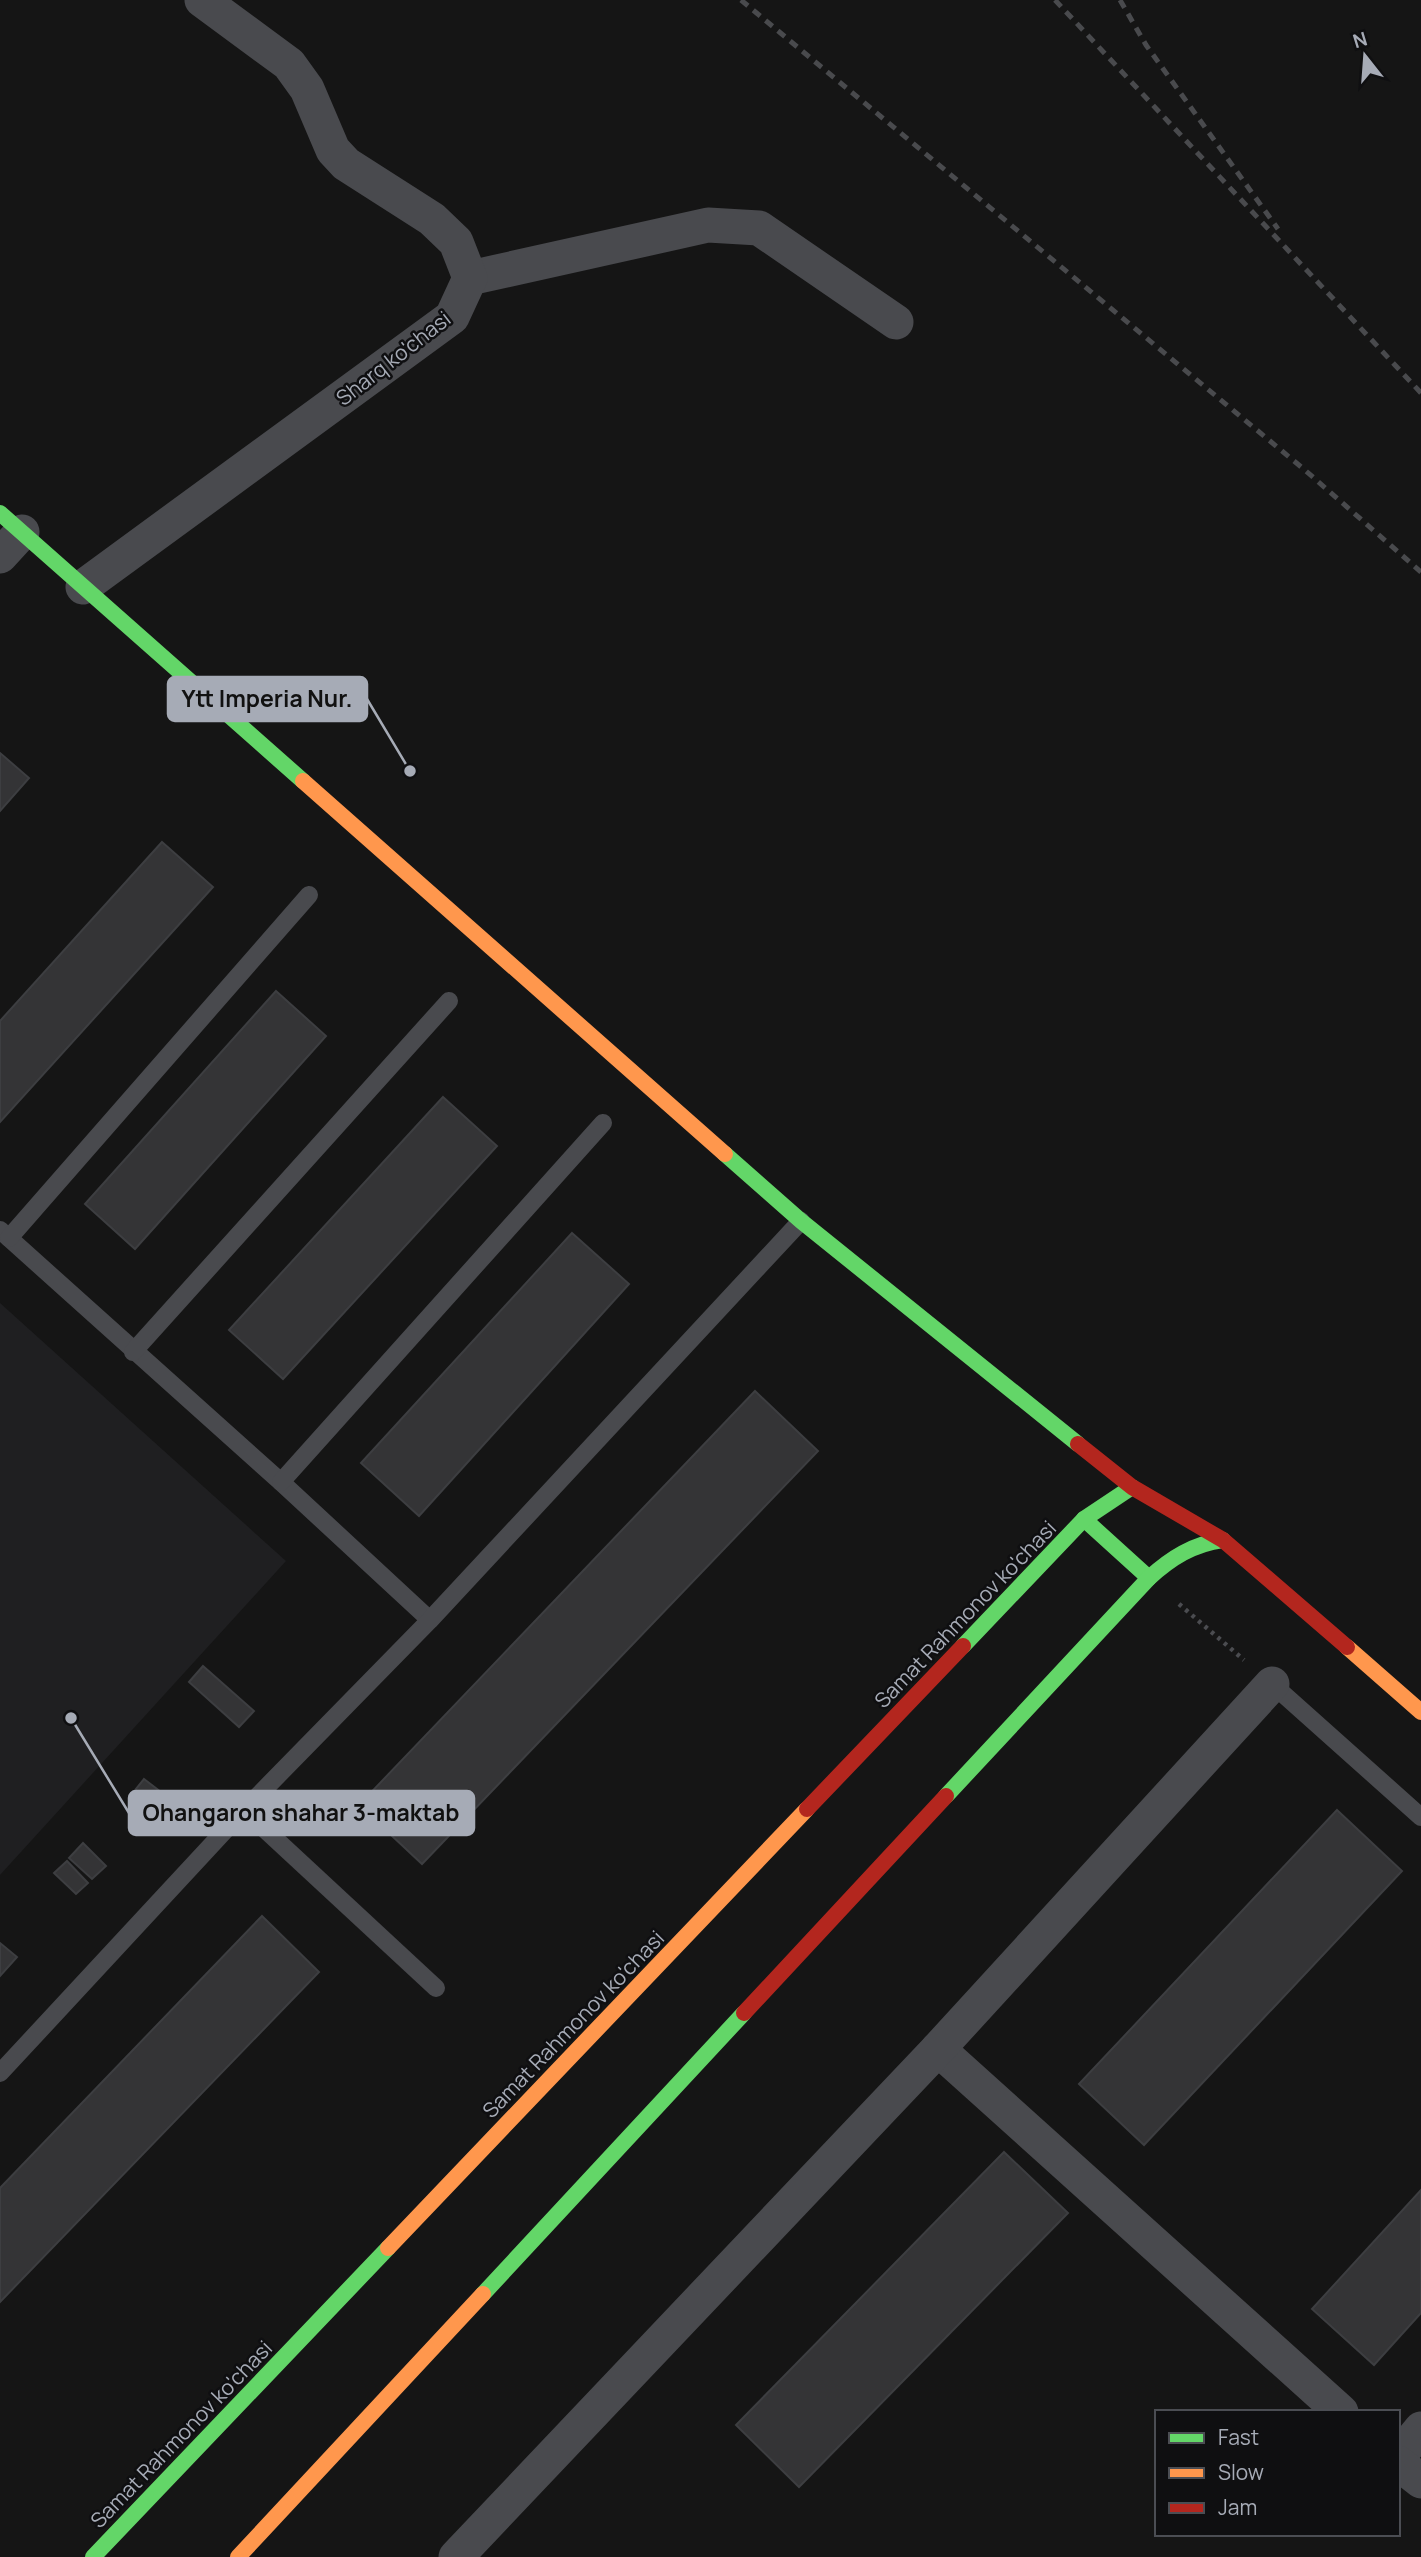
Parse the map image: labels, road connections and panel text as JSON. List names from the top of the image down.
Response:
{
  "streets": {
    "main road": ["Samat Rahmonov ko'chasi"],
    "street": ["Sharq ko'chasi"]
  },
  "places": ["Ytt Imperia Nur.", "Ohangaron shahar 3-maktab"],
  "legend": ["Fast", "Slow", "Jam"],
  "north": "top"
}
